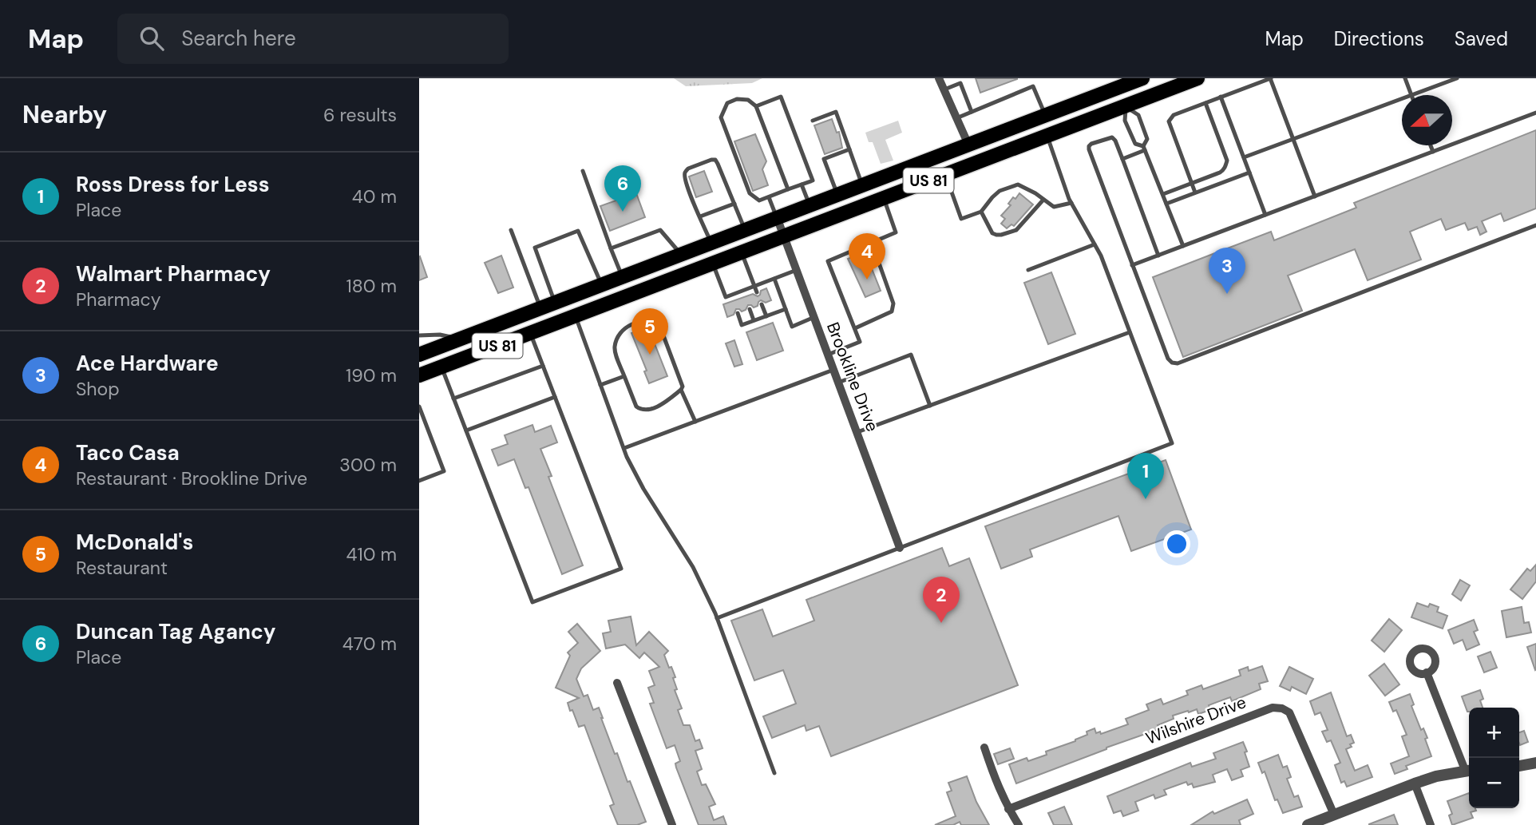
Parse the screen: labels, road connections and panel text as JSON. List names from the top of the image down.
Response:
{
  "streets": {
    "main road": ["US 81"],
    "street": ["Brookline Drive", "Wilshire Drive"]
  },
  "crossings": [
    ["US 81", "Brookline Drive"]
  ],
  "north": "left",
  "page": {
    "header": "Map",
    "search": "Search here",
    "nav": ["Map", "Directions", "Saved"],
    "heading": ["Nearby", "6 results"],
    "list": [
      {
        "mark": "1",
        "name": "Ross Dress for Less",
        "note": "Place",
        "value": "40 m"
      },
      {
        "mark": "2",
        "name": "Walmart Pharmacy",
        "note": "Pharmacy",
        "value": "180 m"
      },
      {
        "mark": "3",
        "name": "Ace Hardware",
        "note": "Shop",
        "value": "190 m"
      },
      {
        "mark": "4",
        "name": "Taco Casa",
        "note": "Restaurant · Brookline Drive",
        "value": "300 m"
      },
      {
        "mark": "5",
        "name": "McDonald's",
        "note": "Restaurant",
        "value": "410 m"
      },
      {
        "mark": "6",
        "name": "Duncan Tag Agancy",
        "note": "Place",
        "value": "470 m"
      }
    ],
    "pins": [
      "6",
      "4",
      "3",
      "5",
      "1",
      "2"
    ],
    "map_buttons": ["+", "−"]
  }
}
